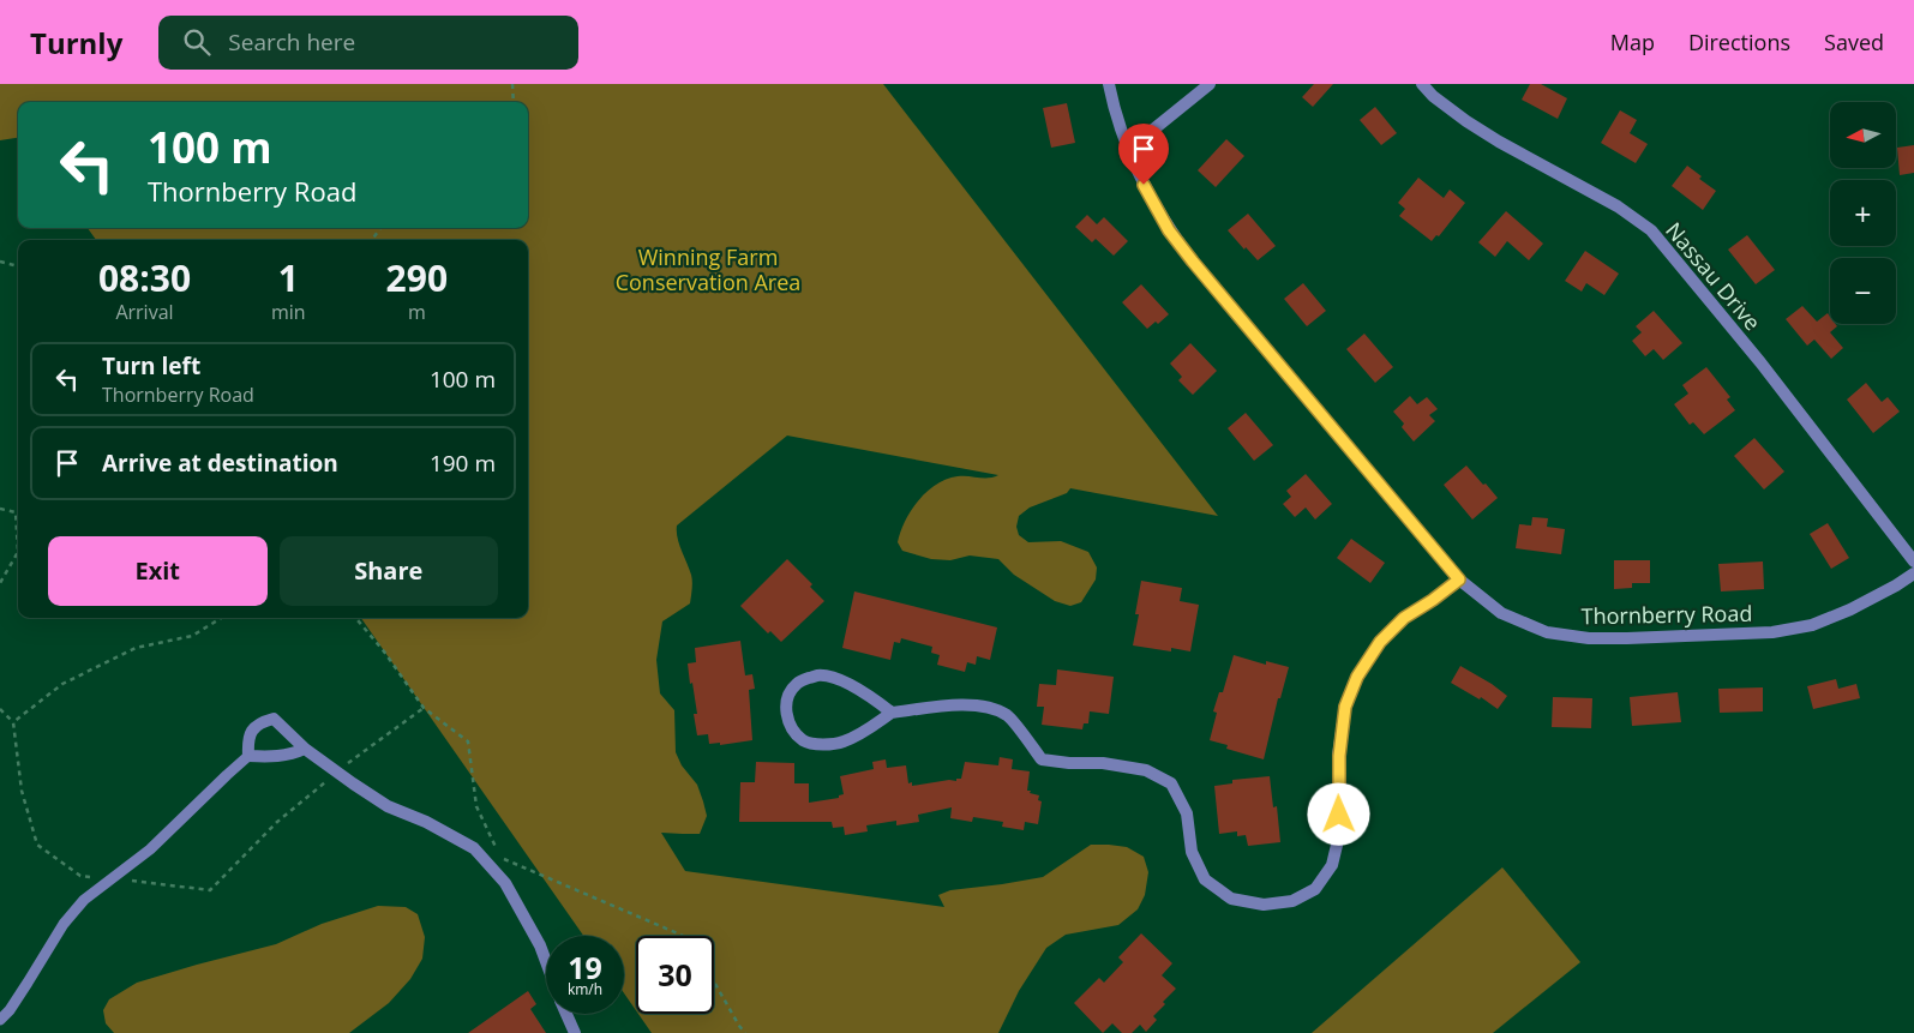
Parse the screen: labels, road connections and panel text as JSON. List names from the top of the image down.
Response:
{
  "streets": {
    "street": ["Nassau Drive", "Thornberry Road"]
  },
  "parks": ["Winning Farm Conservation Area"],
  "north": "left",
  "page": {
    "header": "Turnly",
    "search": "Search here",
    "nav": ["Map", "Directions", "Saved"],
    "map_buttons": ["+", "−"],
    "turn": ["100 m", "Thornberry Road"],
    "eta": [
      "08:30",
      "Arrival",
      "1",
      "min",
      "290",
      "m"
    ],
    "list": [
      {
        "name": "Turn left",
        "note": "Thornberry Road",
        "value": "100 m"
      },
      {
        "name": "Arrive at destination",
        "value": "190 m"
      }
    ],
    "buttons": ["Exit", "Share"],
    "speed": "19 km/h",
    "limit": "30"
  }
}
